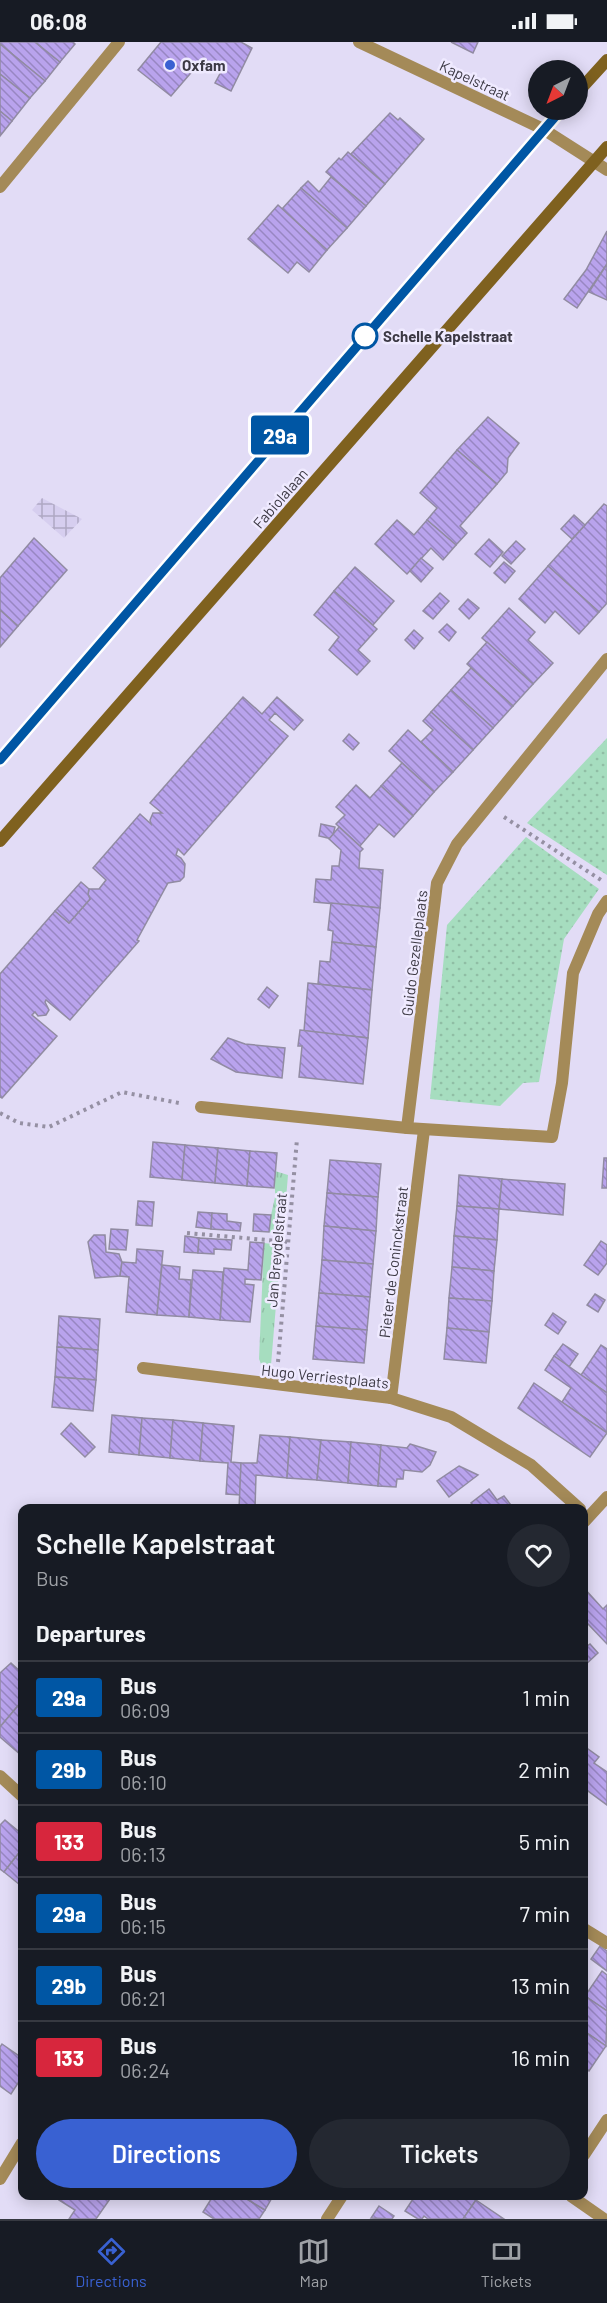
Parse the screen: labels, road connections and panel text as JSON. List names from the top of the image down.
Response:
{
  "streets": {
    "main road": ["Fabiolalaan"],
    "street": [
      "Kapelstraat",
      "Guido Gezelleplaats",
      "Pieter de Coninckstraat",
      "Hugo Verriestplaats"
    ],
    "path": ["Jan Breydelstraat"]
  },
  "crossings": [
    ["Kapelstraat", "Fabiolalaan"],
    ["Jan Breydelstraat", "Hugo Verriestplaats"],
    ["Pieter de Coninckstraat", "Hugo Verriestplaats"]
  ],
  "places": ["Oxfam", "Schelle Kapelstraat"],
  "lines": ["bus line 29a"],
  "north": "bottom left",
  "page": {
    "status": "06:08",
    "on_map": "29a",
    "heading": [
      ["Schelle Kapelstraat", "Bus"],
      "Departures"
    ],
    "list": [
      {
        "mark": "29a",
        "name": "Bus",
        "note": "06:09",
        "value": "1 min"
      },
      {
        "mark": "29b",
        "name": "Bus",
        "note": "06:10",
        "value": "2 min"
      },
      {
        "mark": "133",
        "name": "Bus",
        "note": "06:13",
        "value": "5 min"
      },
      {
        "mark": "29a",
        "name": "Bus",
        "note": "06:15",
        "value": "7 min"
      },
      {
        "mark": "29b",
        "name": "Bus",
        "note": "06:21",
        "value": "13 min"
      },
      {
        "mark": "133",
        "name": "Bus",
        "note": "06:24",
        "value": "16 min"
      }
    ],
    "buttons": ["Directions", "Tickets"],
    "tabs": ["Directions", "Map", "Tickets"]
  }
}
